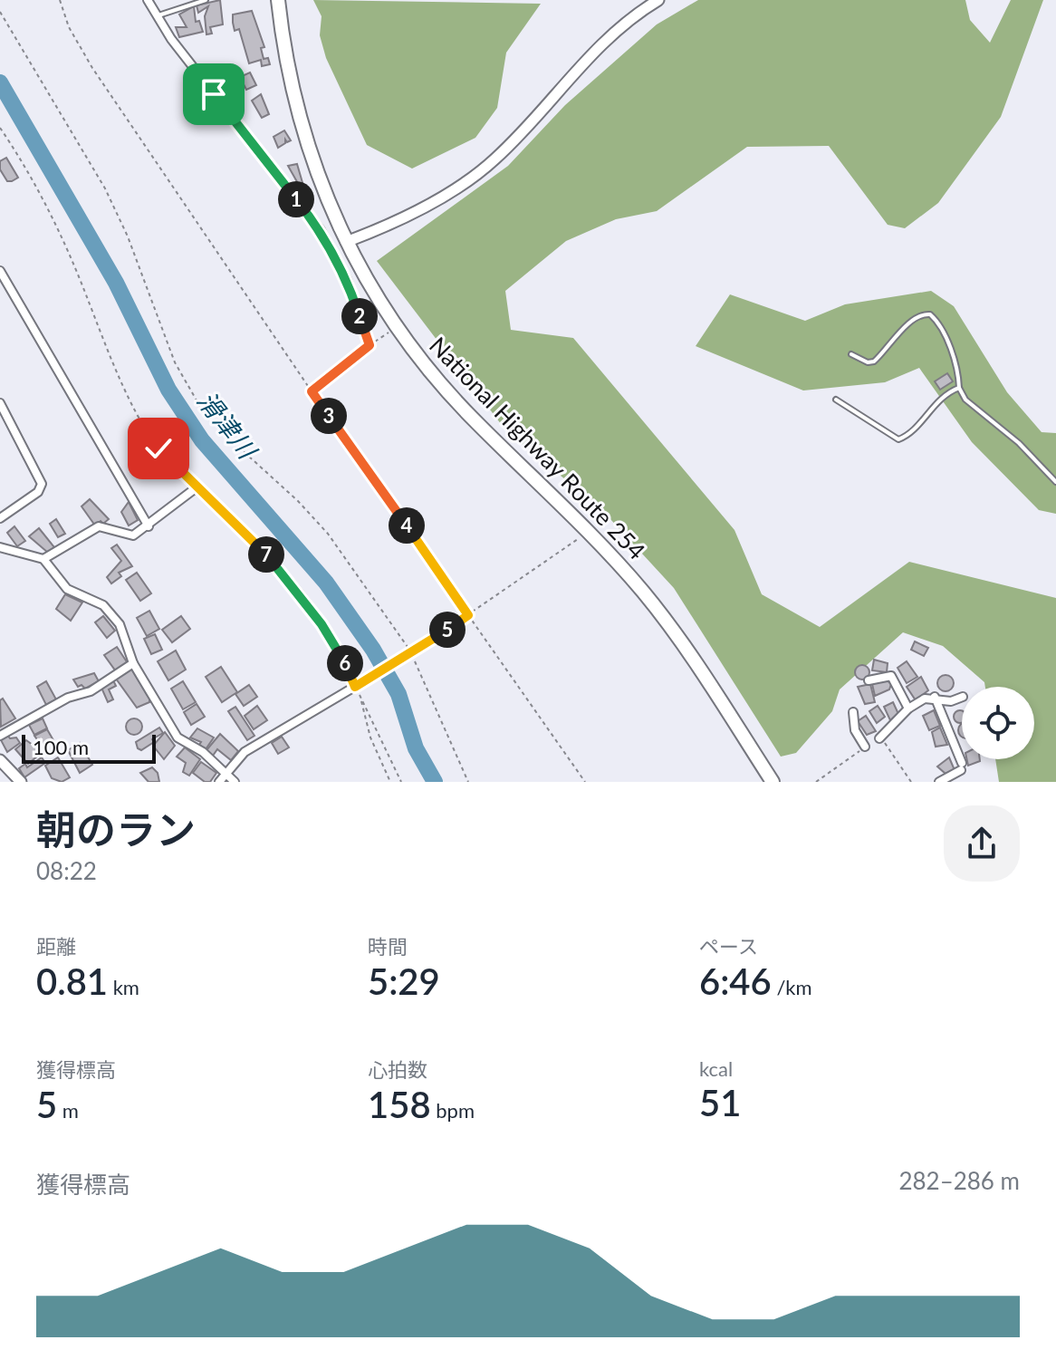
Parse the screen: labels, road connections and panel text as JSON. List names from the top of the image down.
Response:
{
  "streets": {
    "highway": ["National Highway Route 254"]
  },
  "water": ["滑津川"],
  "scale_bar": "100 m",
  "page": {
    "pins": [
      "1",
      "2",
      "3",
      "4",
      "7",
      "5",
      "6"
    ],
    "scale": "100 m",
    "heading": ["朝のラン", "08:22"],
    "stats": [
      ["距離", "0.81 km"],
      ["時間", "5:29"],
      ["ペース", "6:46 /km"],
      ["獲得標高", "5 m"],
      ["心拍数", "158 bpm"],
      ["kcal", "51"]
    ],
    "chart": ["獲得標高", "282–286 m"]
  }
}
